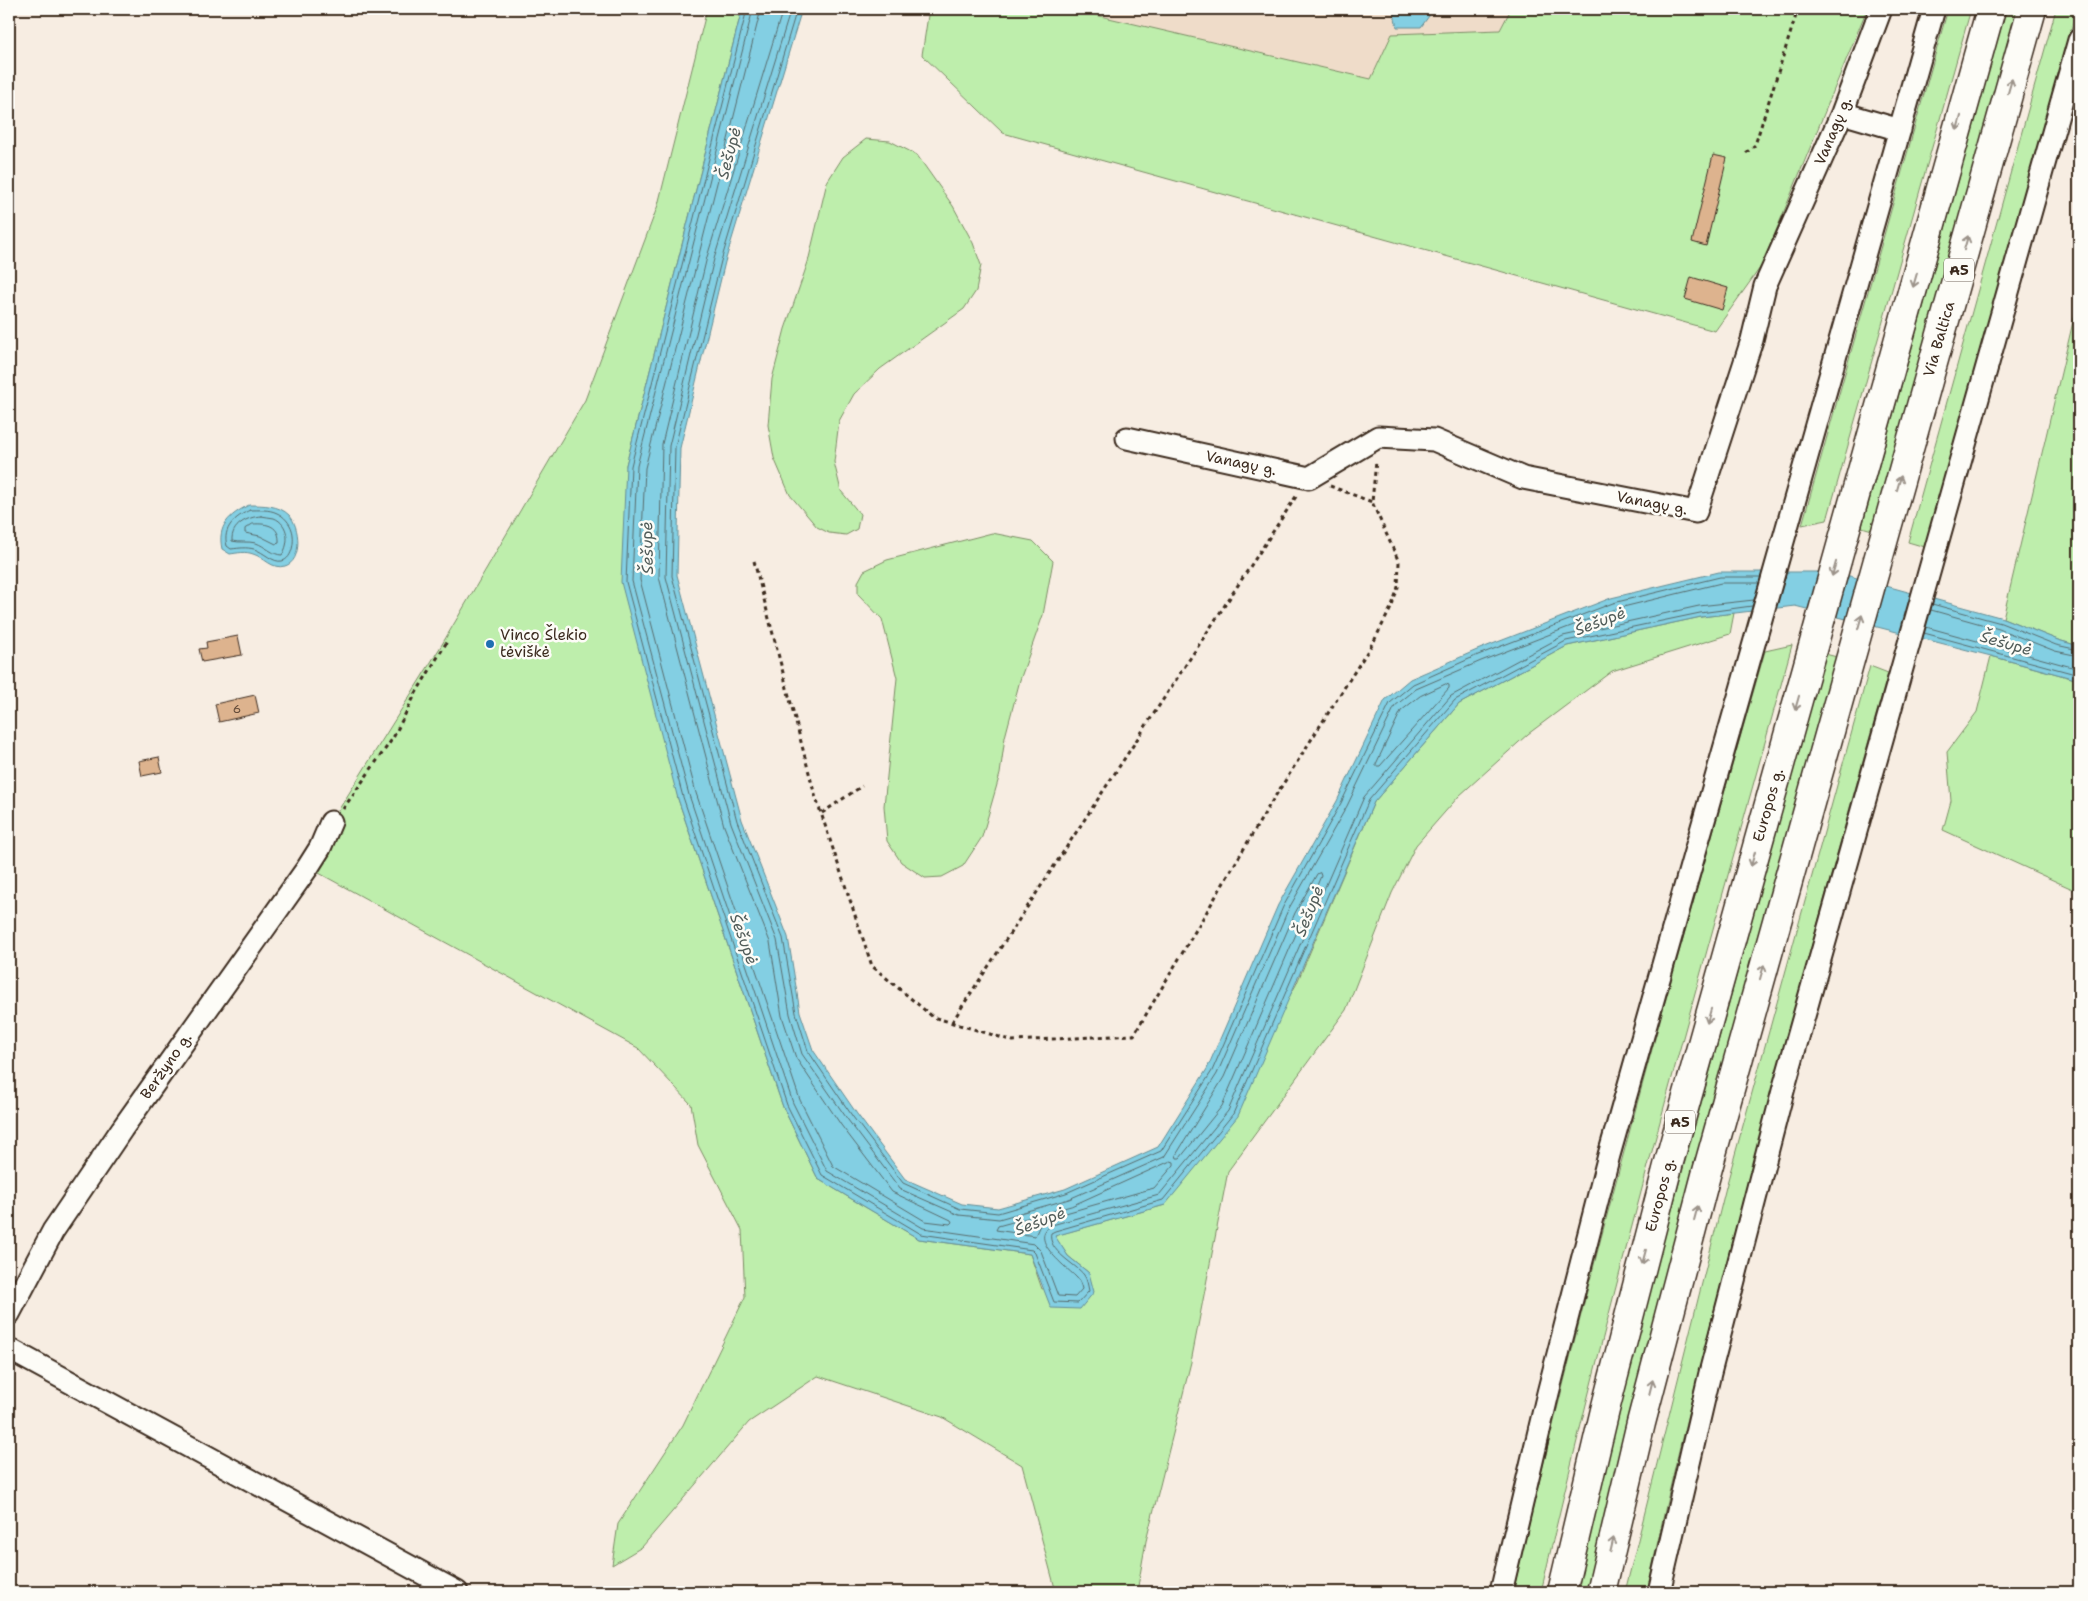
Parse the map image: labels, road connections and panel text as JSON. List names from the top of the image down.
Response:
{
  "streets": {
    "highway": ["A5", "Via Baltica", "Europos g."],
    "street": ["Vanagų g.", "Beržyno g."]
  },
  "one_way": ["Via Baltica", "Europos g."],
  "water": ["Šešupė"],
  "places": ["Vinco Šlekio tėviškė"],
  "house_numbers": ["6"]
}
